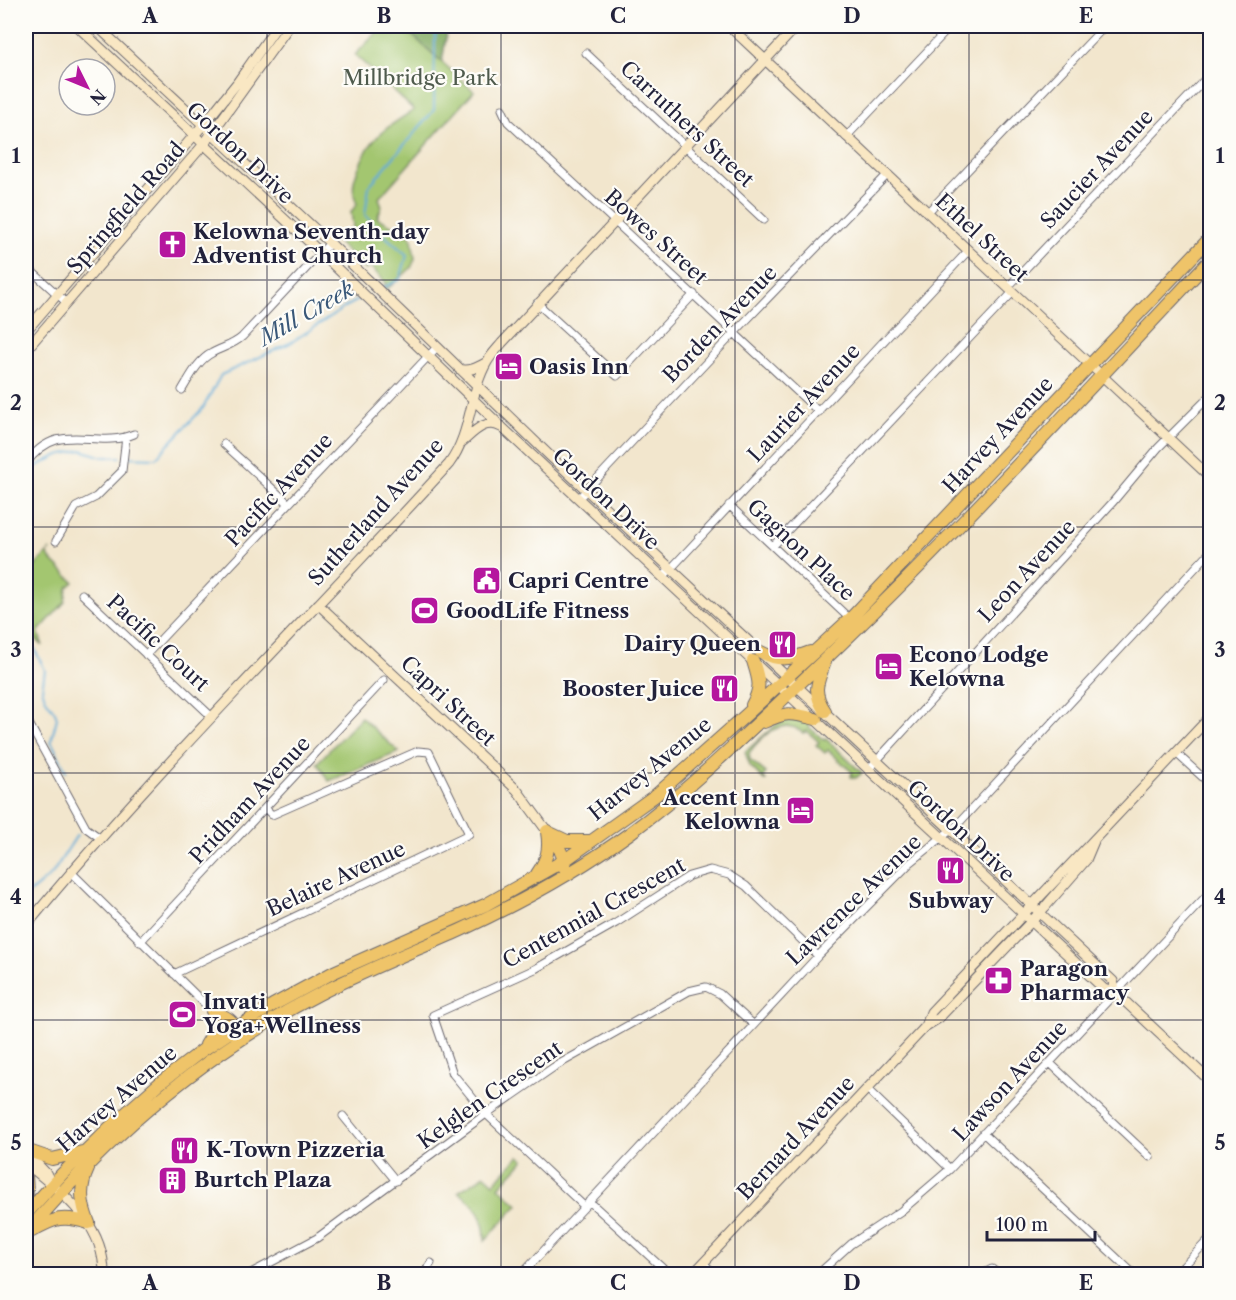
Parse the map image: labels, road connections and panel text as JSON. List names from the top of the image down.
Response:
{
  "streets": {
    "highway": ["Harvey Avenue"],
    "main road": [
      "Gordon Drive",
      "Springfield Road",
      "Ethel Street",
      "Sutherland Avenue",
      "Capri Street",
      "Bernard Avenue"
    ],
    "street": [
      "Carruthers Street",
      "Saucier Avenue",
      "Bowes Street",
      "Borden Avenue",
      "Laurier Avenue",
      "Pacific Avenue",
      "Gagnon Place",
      "Leon Avenue",
      "Pacific Court",
      "Pridham Avenue",
      "Belaire Avenue",
      "Lawrence Avenue",
      "Centennial Crescent",
      "Lawson Avenue",
      "Kelglen Crescent"
    ]
  },
  "crossings": [
    ["Carruthers Street", "Sutherland Avenue"],
    ["Gordon Drive", "Springfield Road"],
    ["Gordon Drive", "Borden Avenue"],
    ["Gordon Drive", "Laurier Avenue"],
    ["Gordon Drive", "Harvey Avenue"],
    ["Gordon Drive", "Pacific Avenue"],
    ["Gordon Drive", "Sutherland Avenue"],
    ["Gordon Drive", "Leon Avenue"],
    ["Gordon Drive", "Lawrence Avenue"],
    ["Gordon Drive", "Lawson Avenue"],
    ["Gordon Drive", "Bernard Avenue"],
    ["Saucier Avenue", "Ethel Street"],
    ["Saucier Avenue", "Gagnon Place"],
    ["Bowes Street", "Borden Avenue"],
    ["Bowes Street", "Laurier Avenue"],
    ["Bowes Street", "Sutherland Avenue"],
    ["Ethel Street", "Borden Avenue"],
    ["Ethel Street", "Laurier Avenue"],
    ["Ethel Street", "Harvey Avenue"],
    ["Ethel Street", "Sutherland Avenue"],
    ["Ethel Street", "Leon Avenue"],
    ["Laurier Avenue", "Gagnon Place"],
    ["Harvey Avenue", "Gagnon Place"],
    ["Pacific Avenue", "Pacific Court"],
    ["Sutherland Avenue", "Pacific Court"],
    ["Sutherland Avenue", "Capri Street"],
    ["Pridham Avenue", "Belaire Avenue"],
    ["Lawrence Avenue", "Centennial Crescent"],
    ["Lawrence Avenue", "Kelglen Crescent"],
    ["Centennial Crescent", "Kelglen Crescent"]
  ],
  "water": ["Mill Creek"],
  "parks": ["Millbridge Park"],
  "places": {
    "church": ["Kelowna Seventh-day Adventist Church"],
    "hotel": ["Oasis Inn", "Econo Lodge Kelowna", "Accent Inn Kelowna"],
    "public building": ["Capri Centre"],
    "sports": ["GoodLife Fitness", "Invati Yoga+Wellness"],
    "restaurant": [
      "Dairy Queen",
      "Booster Juice",
      "Subway",
      "K-Town Pizzeria"
    ],
    "pharmacy": ["Paragon Pharmacy"],
    "building": ["Burtch Plaza"]
  },
  "scale_bar": "100 m",
  "north": "bottom right",
  "grid": {
    "columns": [
      "A",
      "B",
      "C",
      "D",
      "E"
    ],
    "rows": [
      "1",
      "2",
      "3",
      "4",
      "5"
    ]
  }
}
